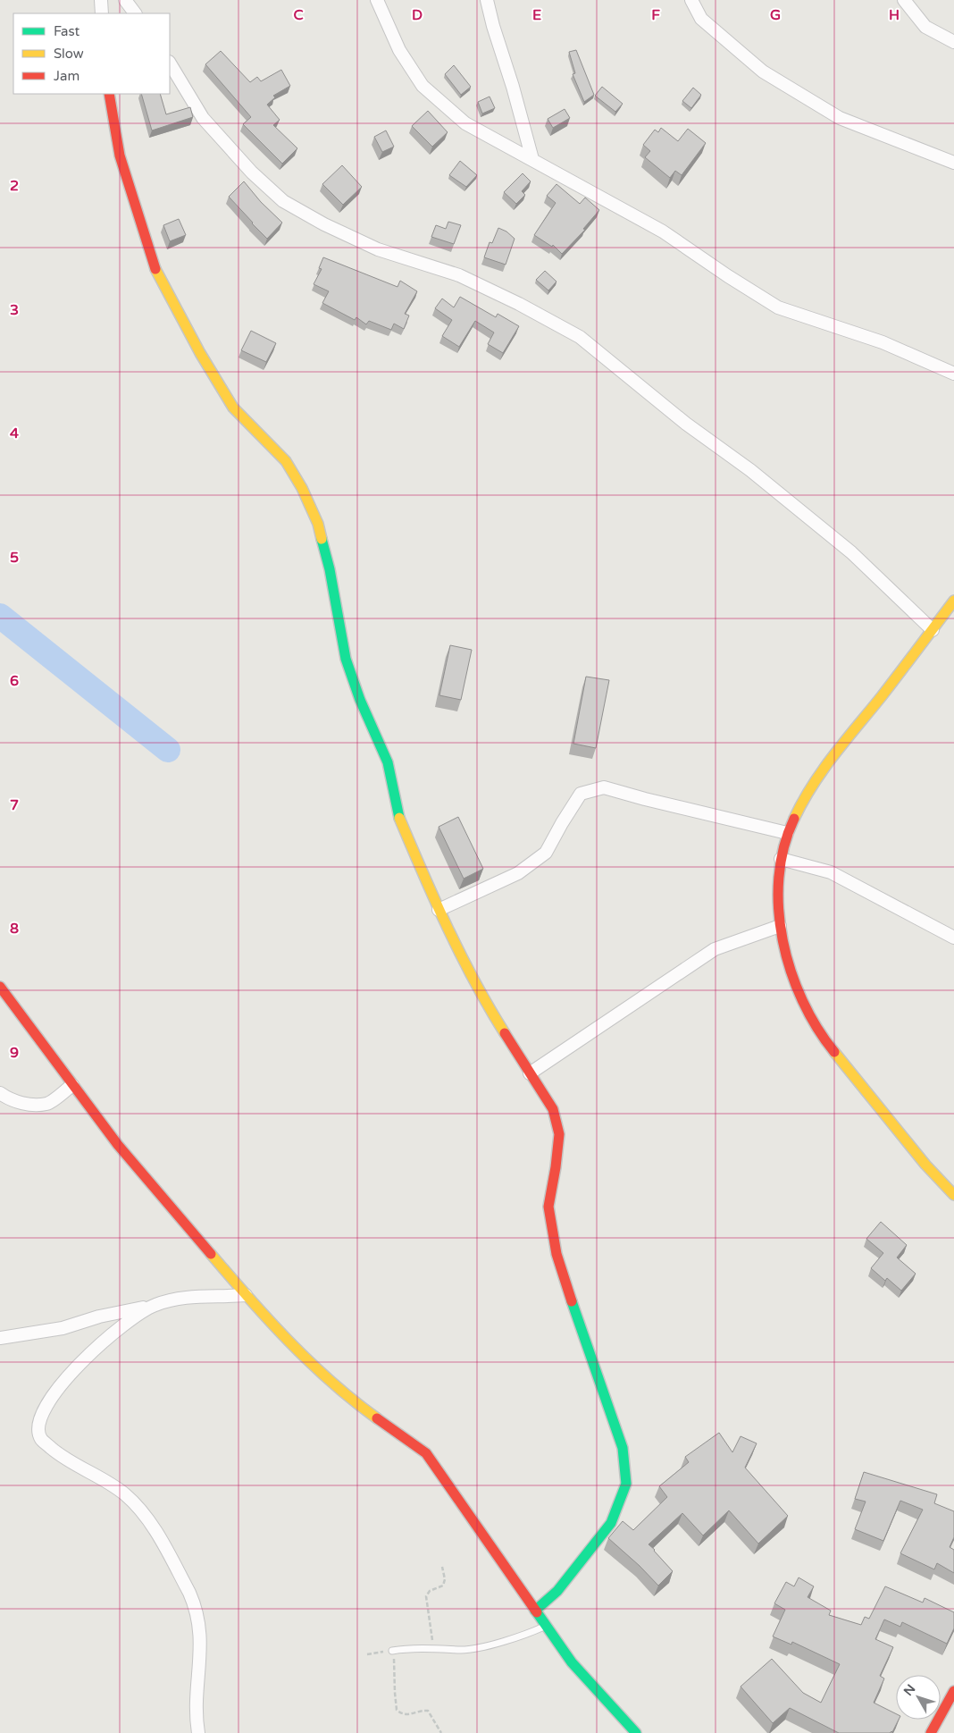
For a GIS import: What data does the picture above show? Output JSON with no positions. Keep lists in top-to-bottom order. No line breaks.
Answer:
{"legend":["Fast","Slow","Jam"],"north":"top left","grid":{"columns":["C","D","E","F","G","H"],"rows":["2","3","4","5","6","7","8","9"]}}
